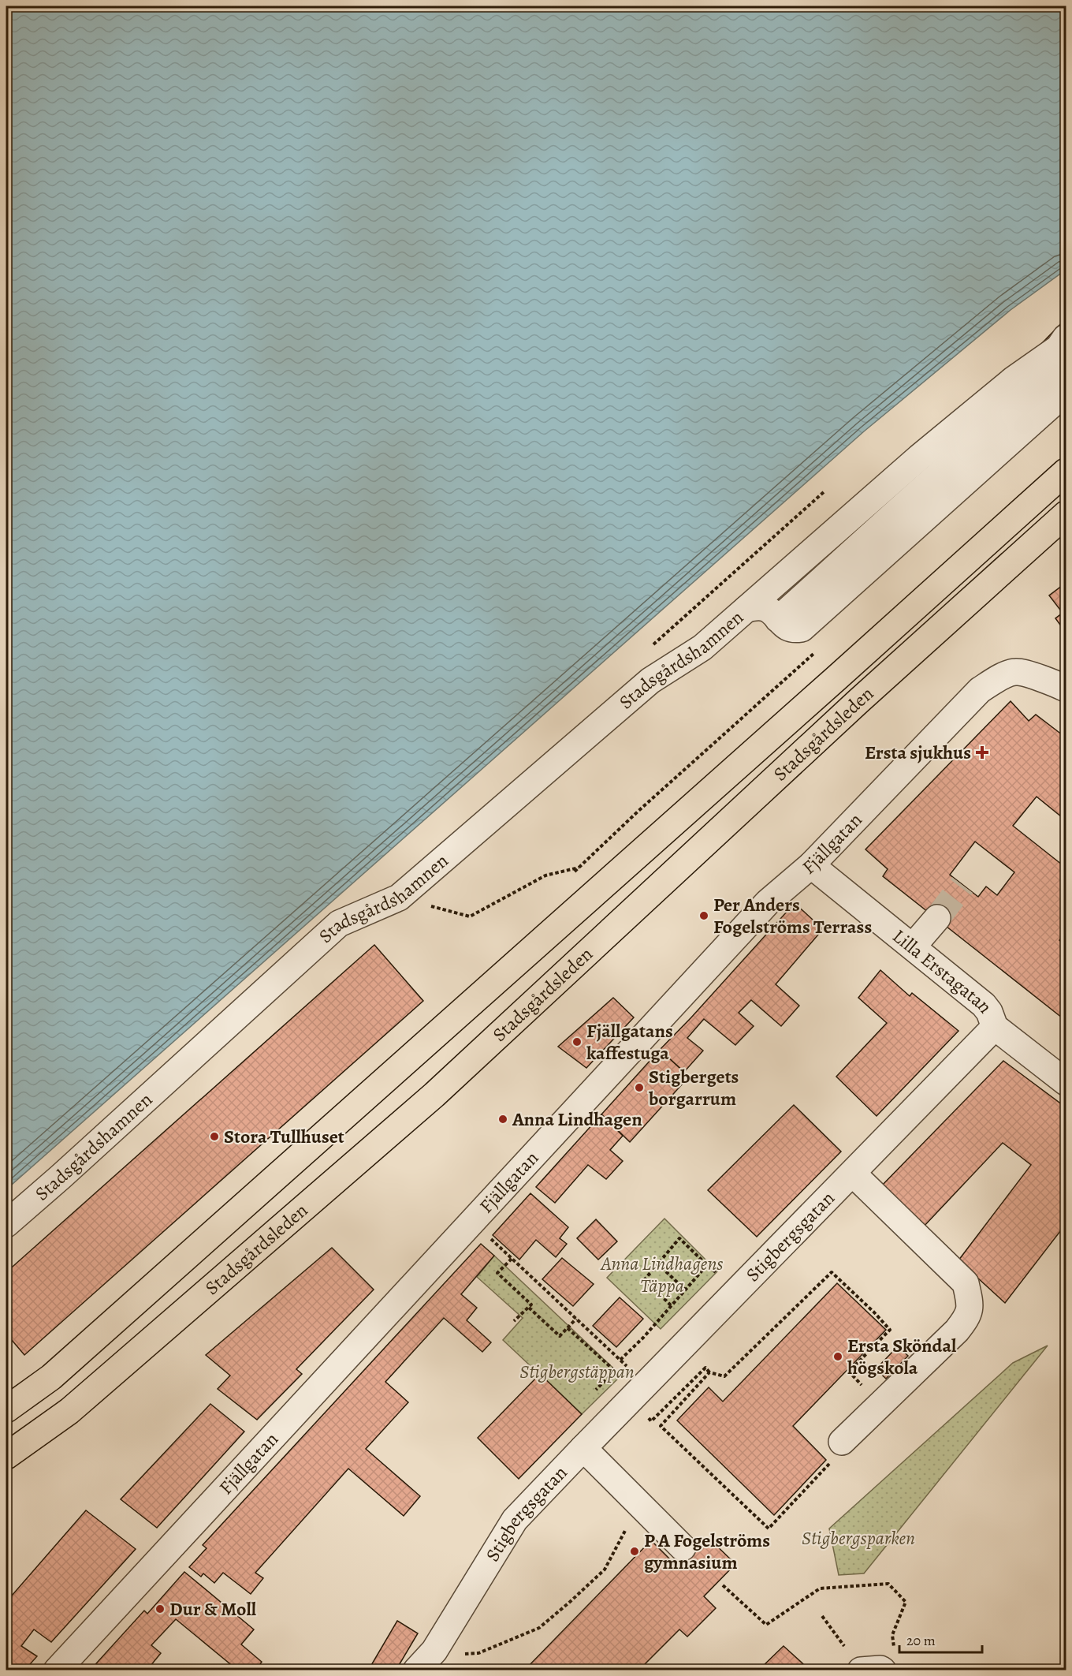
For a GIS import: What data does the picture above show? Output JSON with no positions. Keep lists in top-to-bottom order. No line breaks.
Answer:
{"streets":{"main road":["Stadsgårdsleden"],"street":["Stadsgårdshamnen","Fjällgatan","Lilla Erstagatan","Stigbergsgatan"]},"crossings":[["Fjällgatan","Lilla Erstagatan"],["Lilla Erstagatan","Stigbergsgatan"]],"parks":["Anna Lindhagens Täppa","Stigbergstäppan","Stigbergsparken"],"places":{"health":["Ersta sjukhus"],"other":["Per Anders Fogelströms Terrass","Fjällgatans kaffestuga","Stigbergets borgarrum","Anna Lindhagen","Stora Tullhuset","Ersta Sköndal högskola","P A Fogelströms gymnasium","Dur & Moll"]},"scale_bar":"20 m"}
